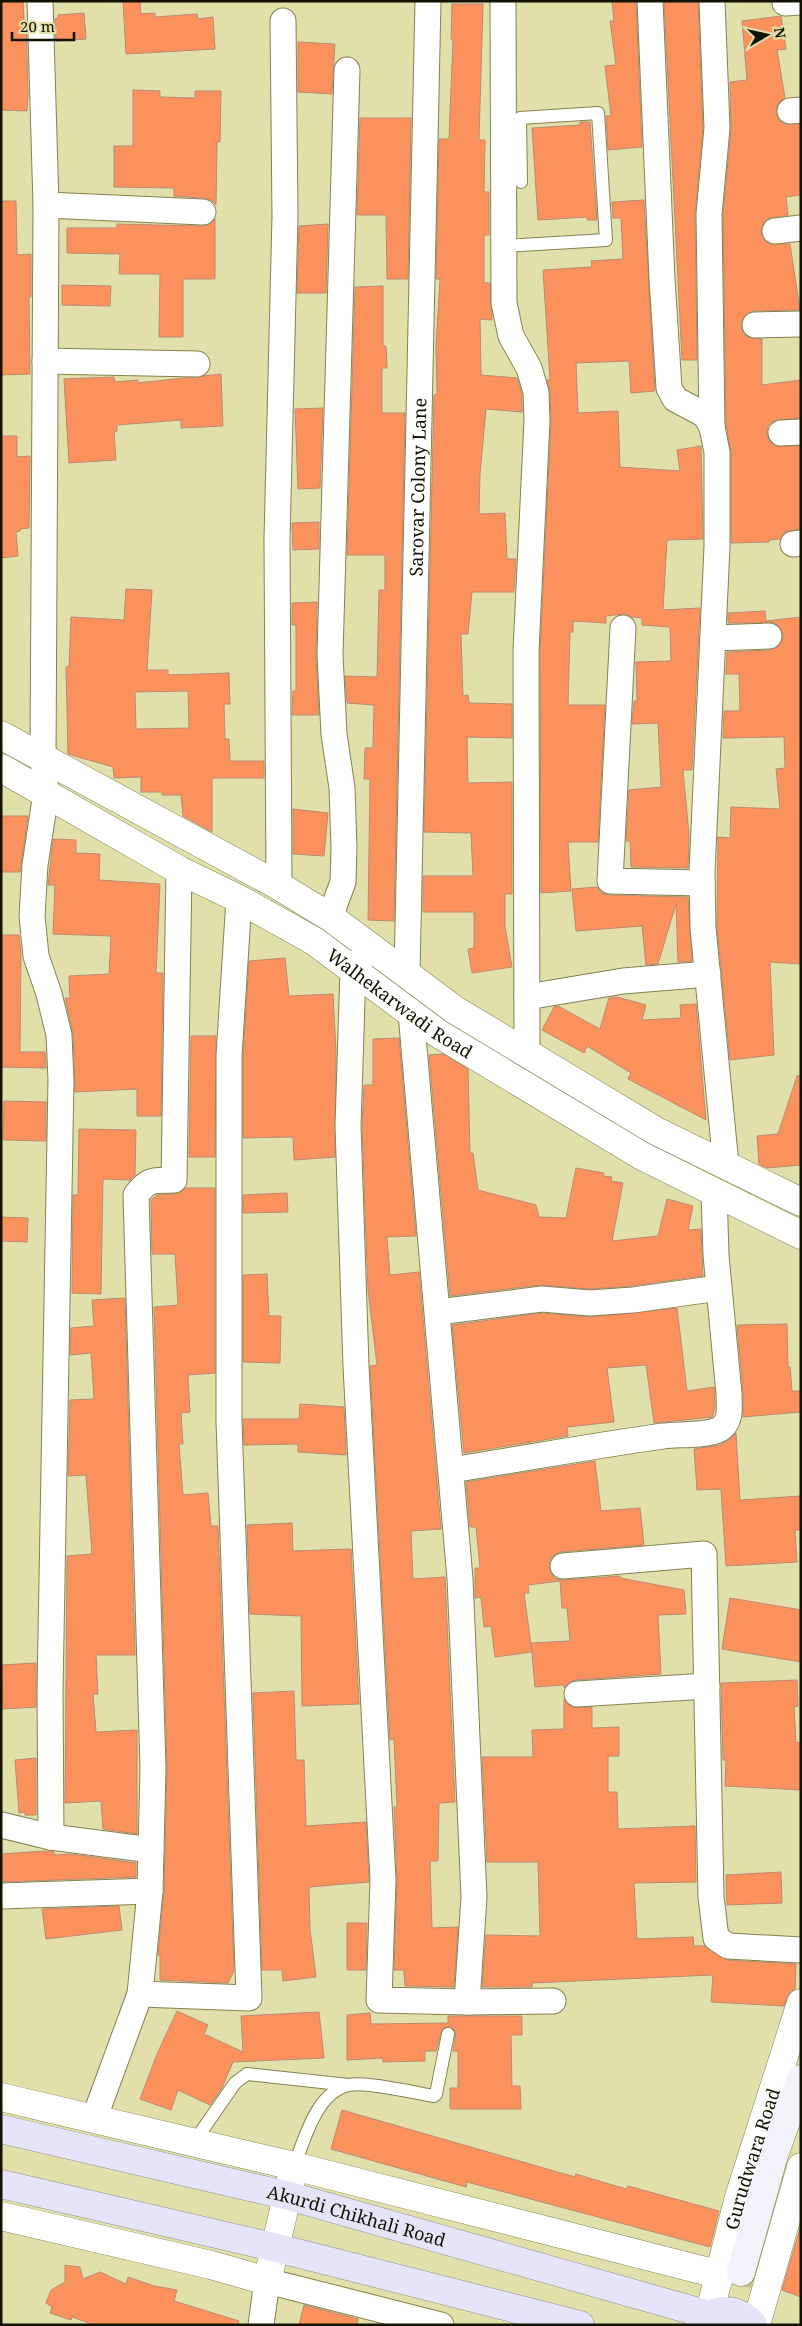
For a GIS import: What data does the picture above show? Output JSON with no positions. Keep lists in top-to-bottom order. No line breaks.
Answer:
{"streets":{"main road":["Akurdi Chikhali Road"],"street":["Sarovar Colony Lane","Walhekarwadi Road","Gurudwara Road"]},"crossings":[["Sarovar Colony Lane","Walhekarwadi Road"],["Gurudwara Road","Akurdi Chikhali Road"]],"scale_bar":"20 m","north":"right"}
